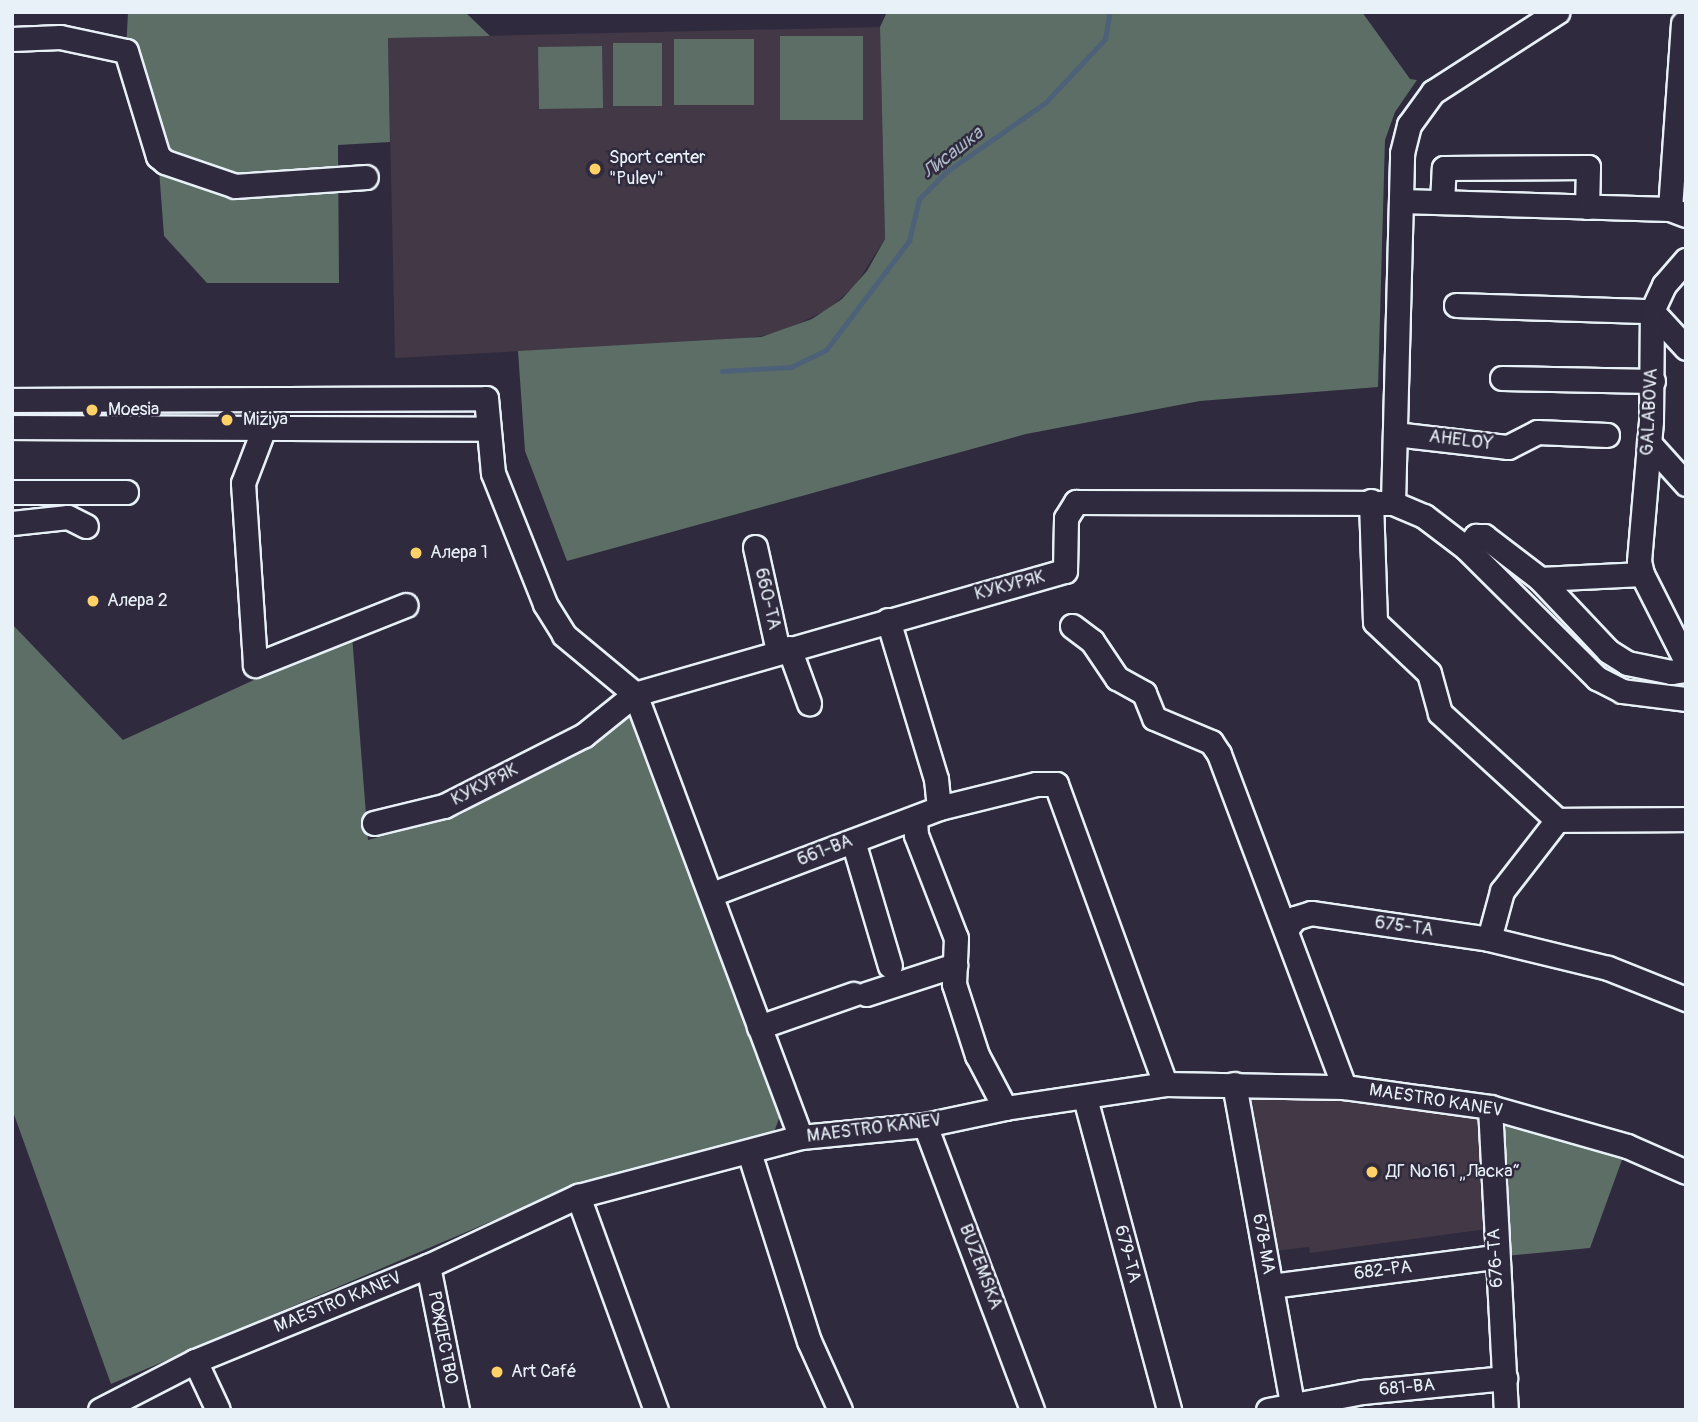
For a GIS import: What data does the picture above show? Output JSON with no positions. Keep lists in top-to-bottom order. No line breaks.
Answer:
{"streets":{"street":["GALABOVA","AHELOY","КУКУРЯК","660-ТА","661-ВА","675-ТА","MAESTRO KANEV","678-МА","679-ТА","676-ТА","BUZEMSKA","682-РА","РОЖДЕСТВО","681-ВА"]},"crossings":[["КУКУРЯК","660-ТА"],["661-ВА","MAESTRO KANEV"],["MAESTRO KANEV","678-МА"],["MAESTRO KANEV","679-ТА"],["MAESTRO KANEV","676-ТА"],["MAESTRO KANEV","BUZEMSKA"],["MAESTRO KANEV","РОЖДЕСТВО"],["678-МА","682-РА"],["678-МА","681-ВА"],["676-ТА","682-РА"],["676-ТА","681-ВА"]],"water":["Лисашка"],"places":["Sport center \"Pulev\"","Moesia","Miziya","Алера 1","Алера 2","ДГ №161 „Ласка“","Art Café"]}
